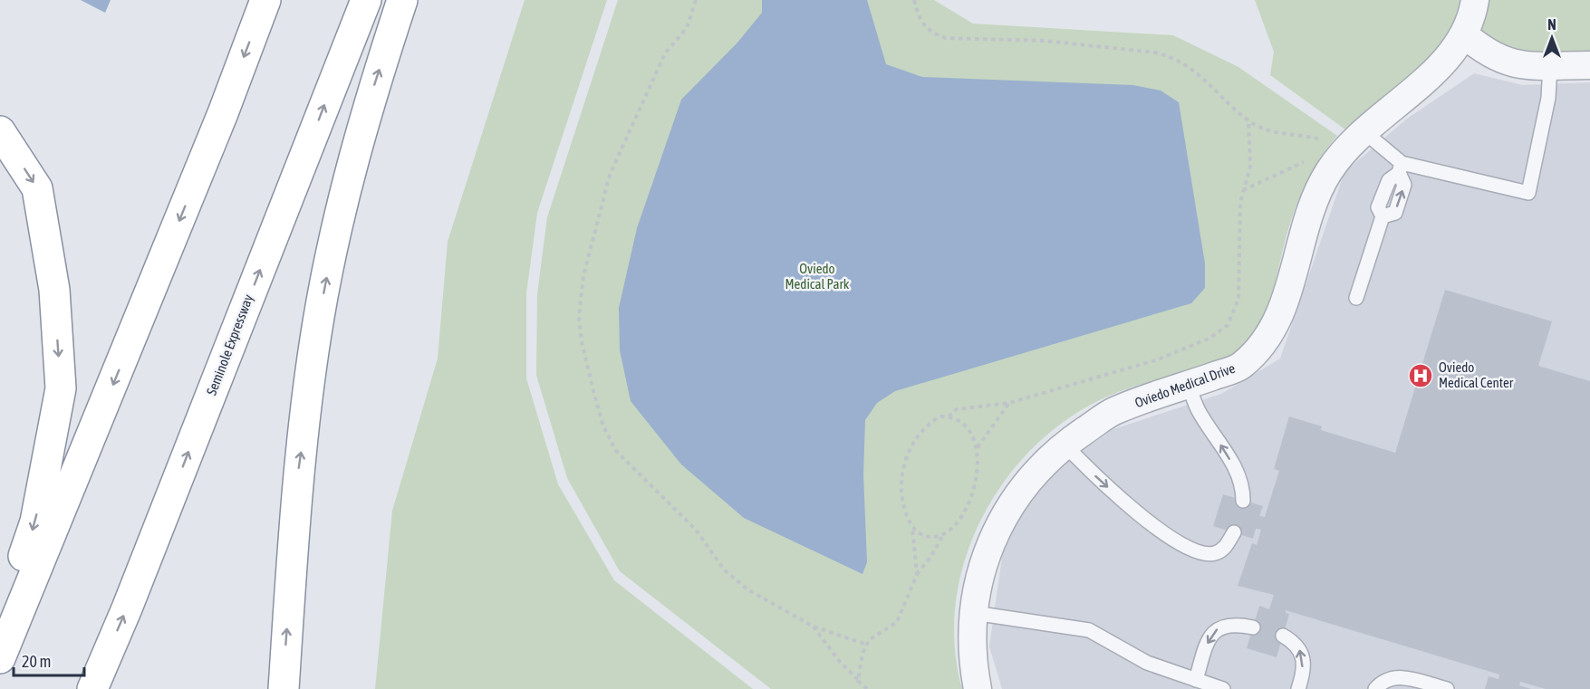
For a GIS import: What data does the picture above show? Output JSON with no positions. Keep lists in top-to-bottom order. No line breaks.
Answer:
{"streets":{"highway":["Seminole Expressway"],"street":["Oviedo Medical Drive"]},"parks":["Oviedo Medical Park"],"places":{"hospital":["Oviedo Medical Center"]},"scale_bar":"20 m","north":"top"}
